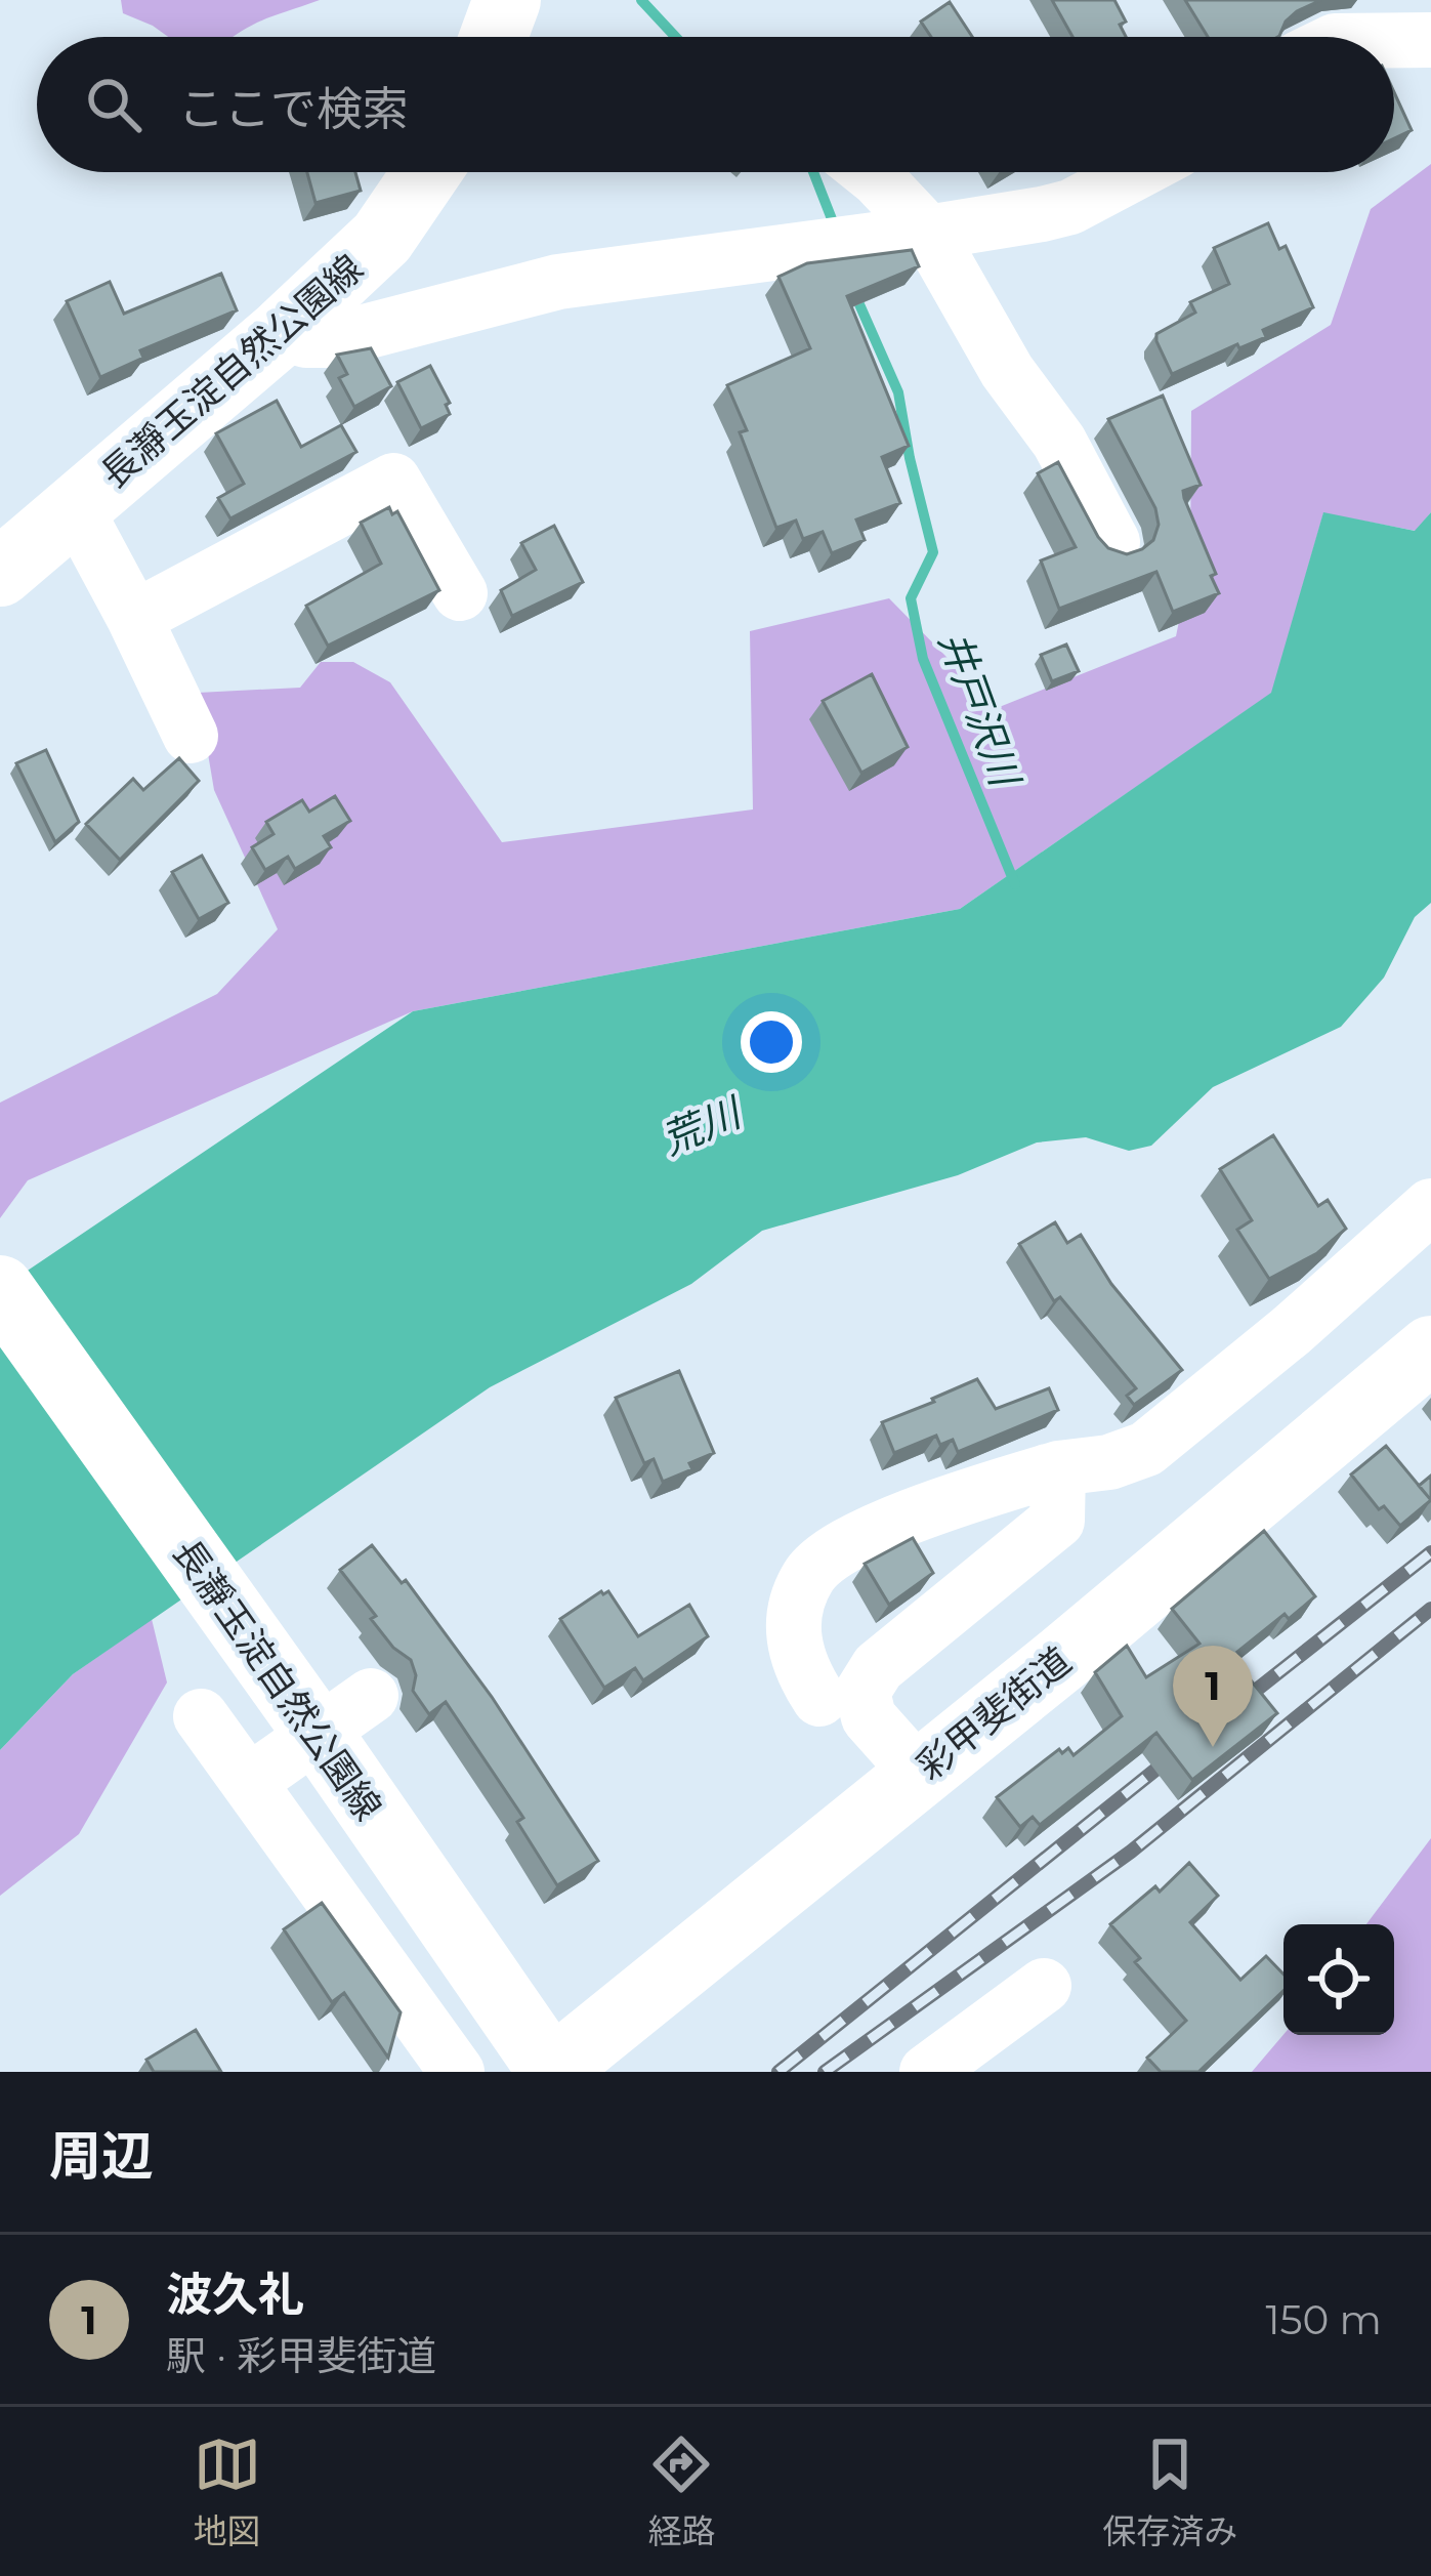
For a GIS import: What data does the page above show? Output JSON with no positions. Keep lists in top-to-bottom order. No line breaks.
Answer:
{"streets":{"main road":["長瀞玉淀自然公園線","彩甲斐街道"]},"crossings":[["長瀞玉淀自然公園線","彩甲斐街道"]],"water":["井戸沢川","荒川"],"page":{"search":"ここで検索","pins":"1","heading":"周辺","list":[{"mark":"1","name":"波久礼","note":"駅 · 彩甲斐街道","value":"150 m"}],"nav":["地図","経路","保存済み"]}}
